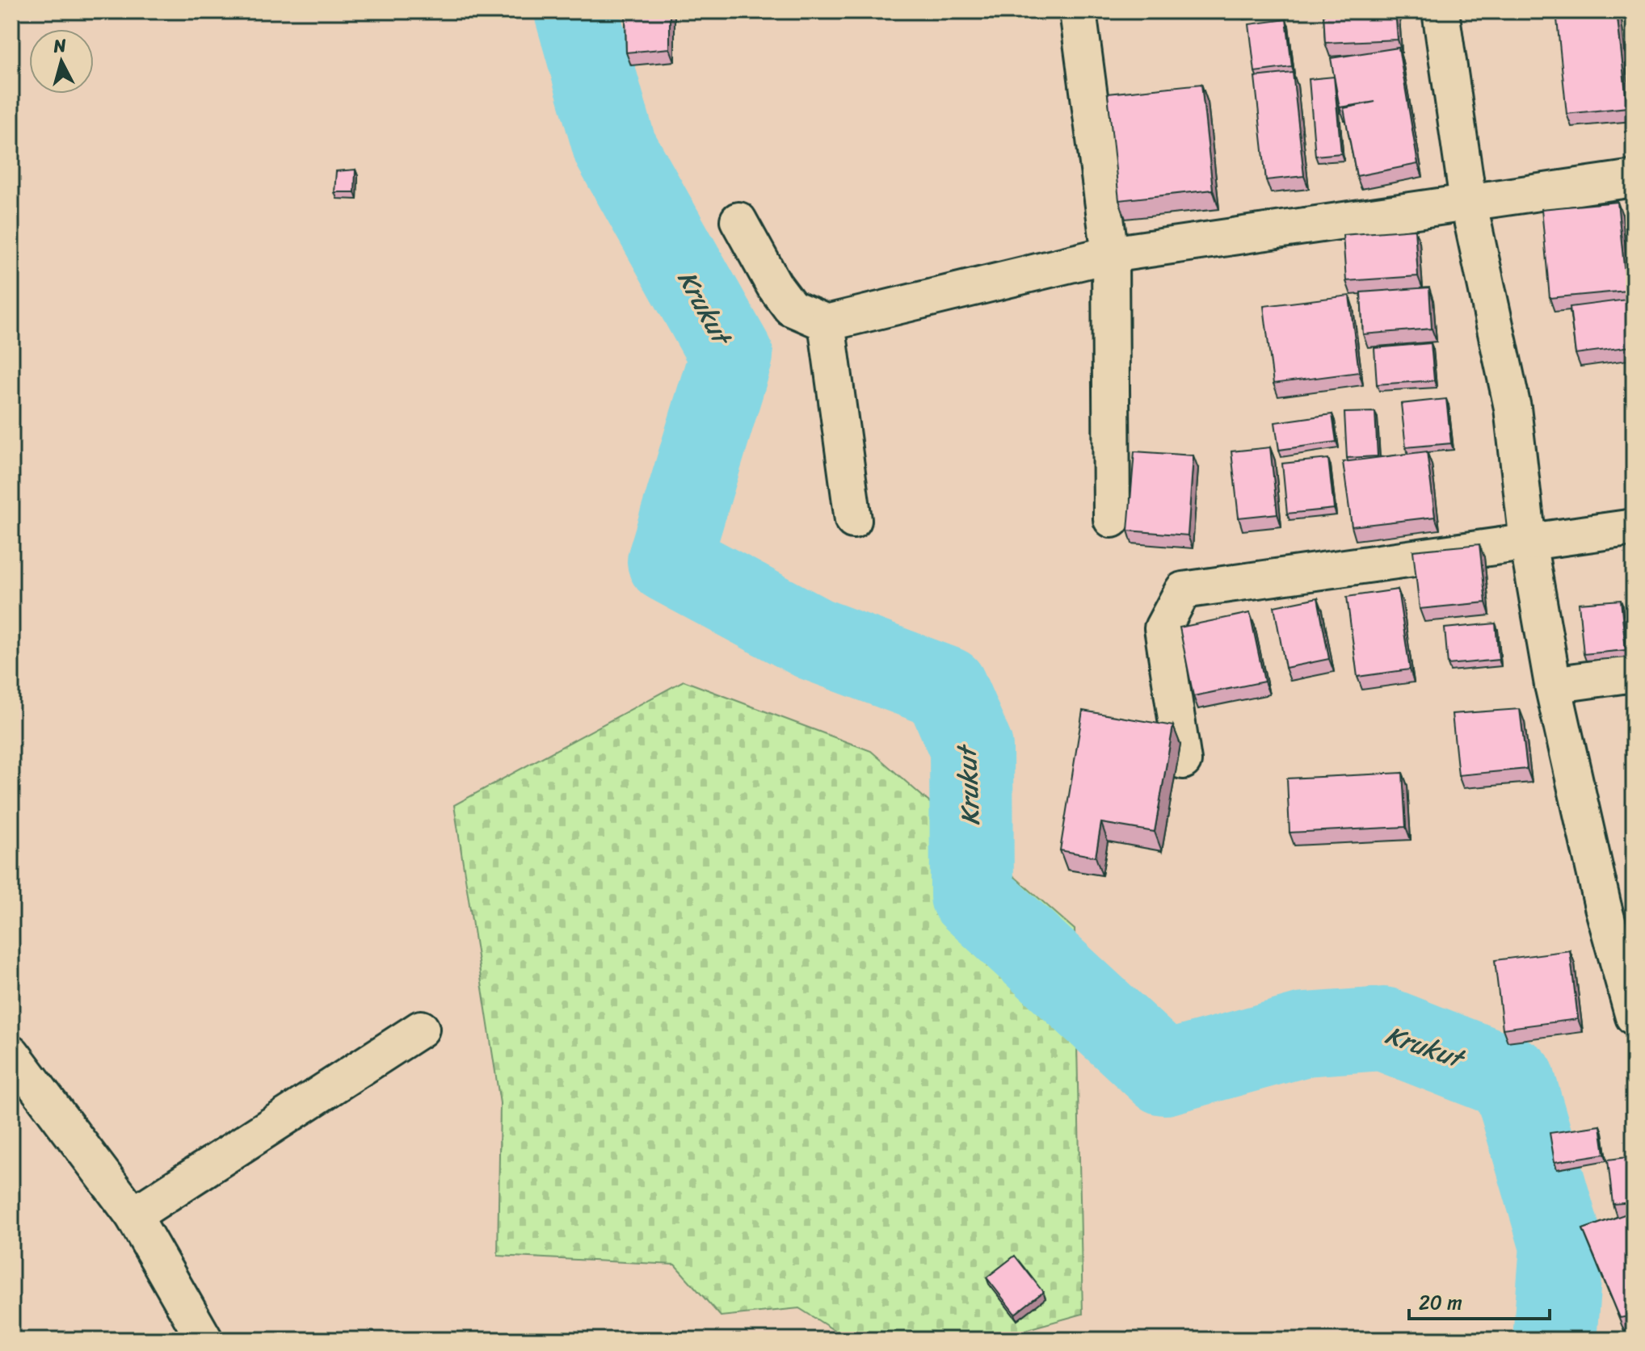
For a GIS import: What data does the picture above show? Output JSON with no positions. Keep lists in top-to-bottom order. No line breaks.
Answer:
{"water":["Krukut"],"scale_bar":"20 m","north":"top"}
